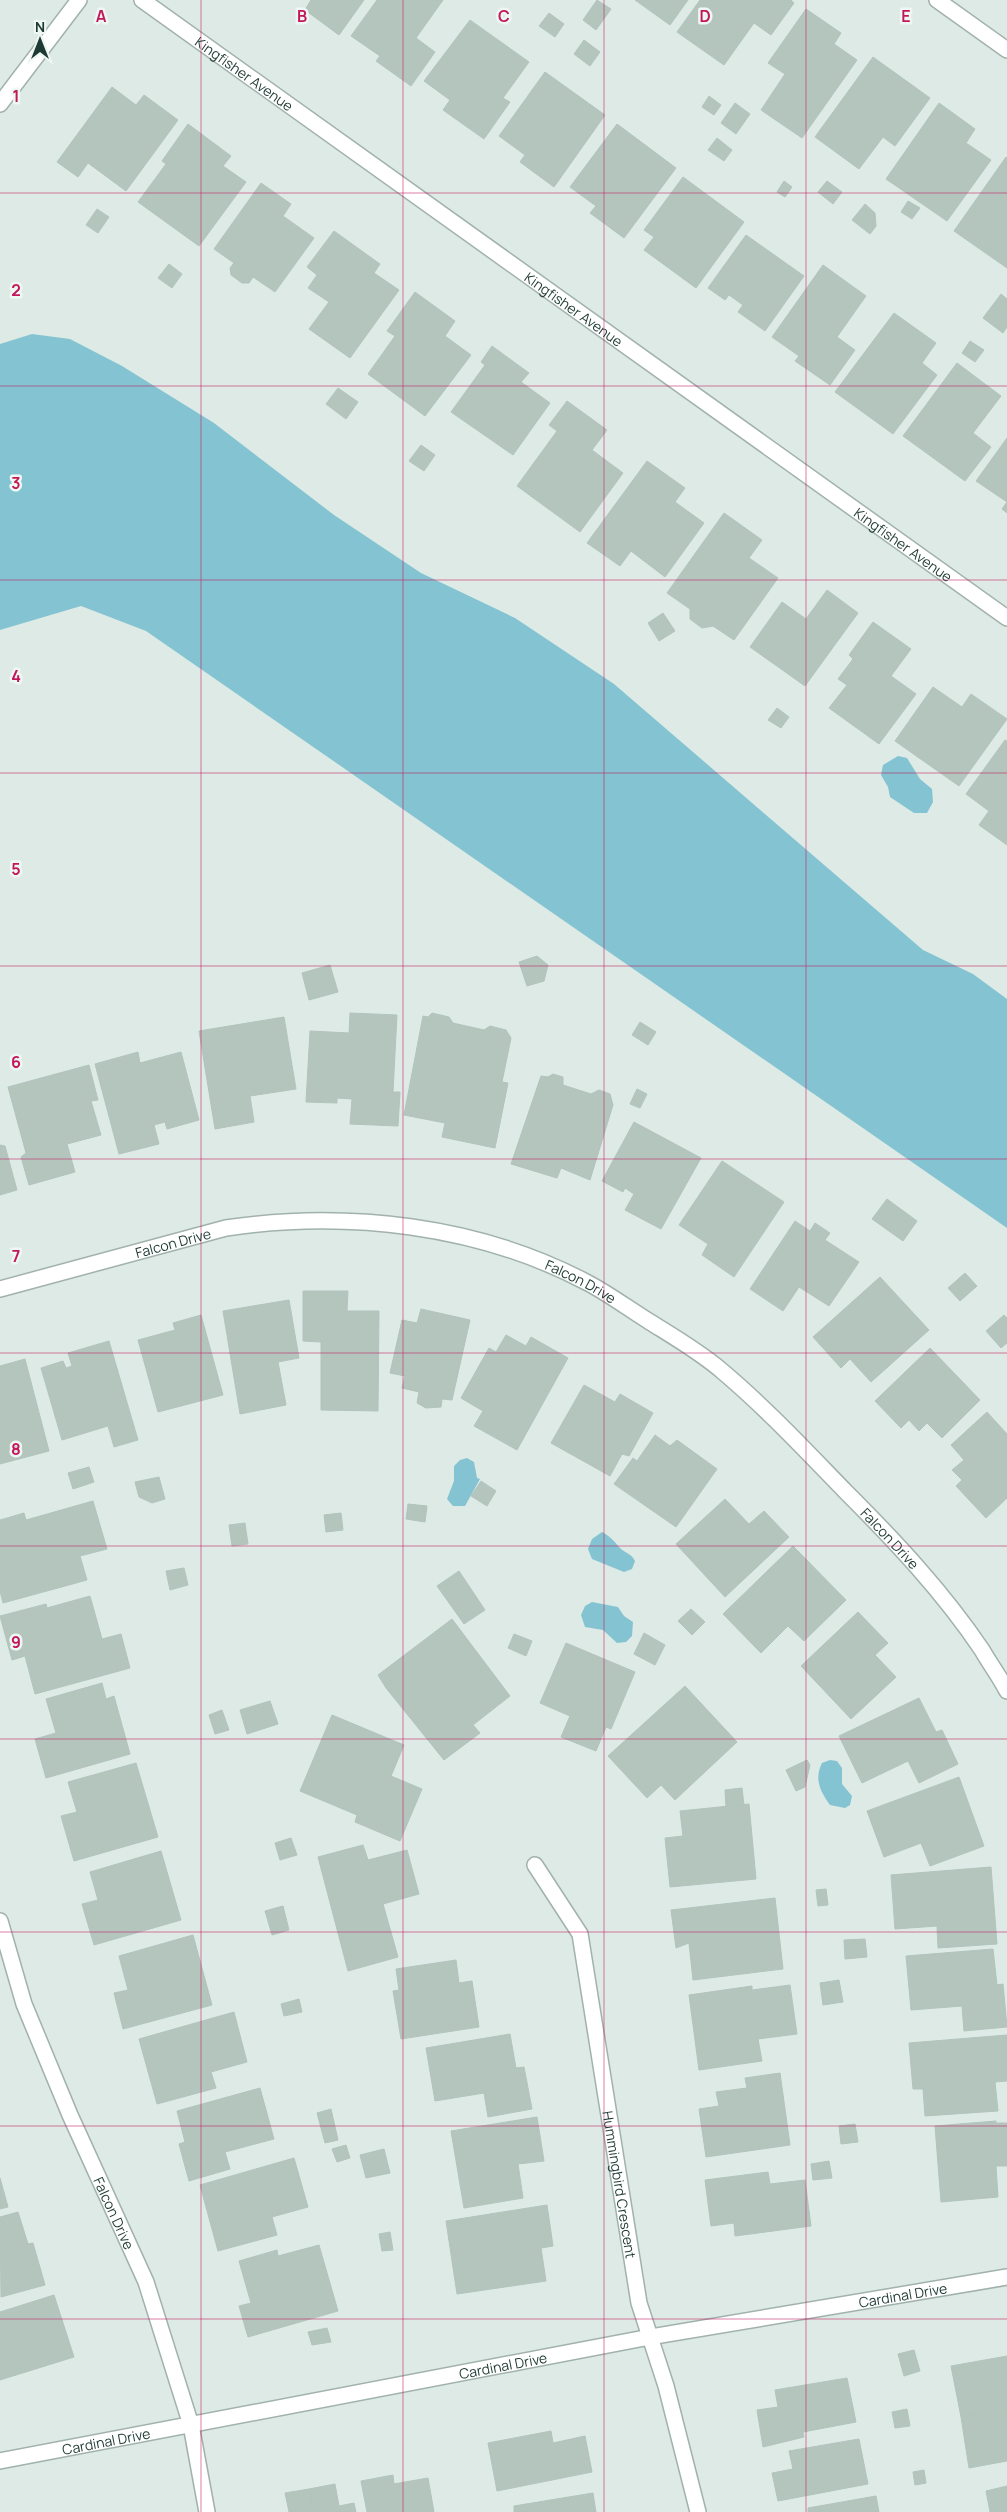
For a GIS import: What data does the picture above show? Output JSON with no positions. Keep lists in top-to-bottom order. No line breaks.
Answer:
{"streets":{"street":["Kingfisher Avenue","Falcon Drive","Hummingbird Crescent","Cardinal Drive"]},"crossings":[["Falcon Drive","Cardinal Drive"],["Hummingbird Crescent","Cardinal Drive"]],"north":"top","grid":{"columns":["A","B","C","D","E"],"rows":["1","2","3","4","5","6","7","8","9"]}}
